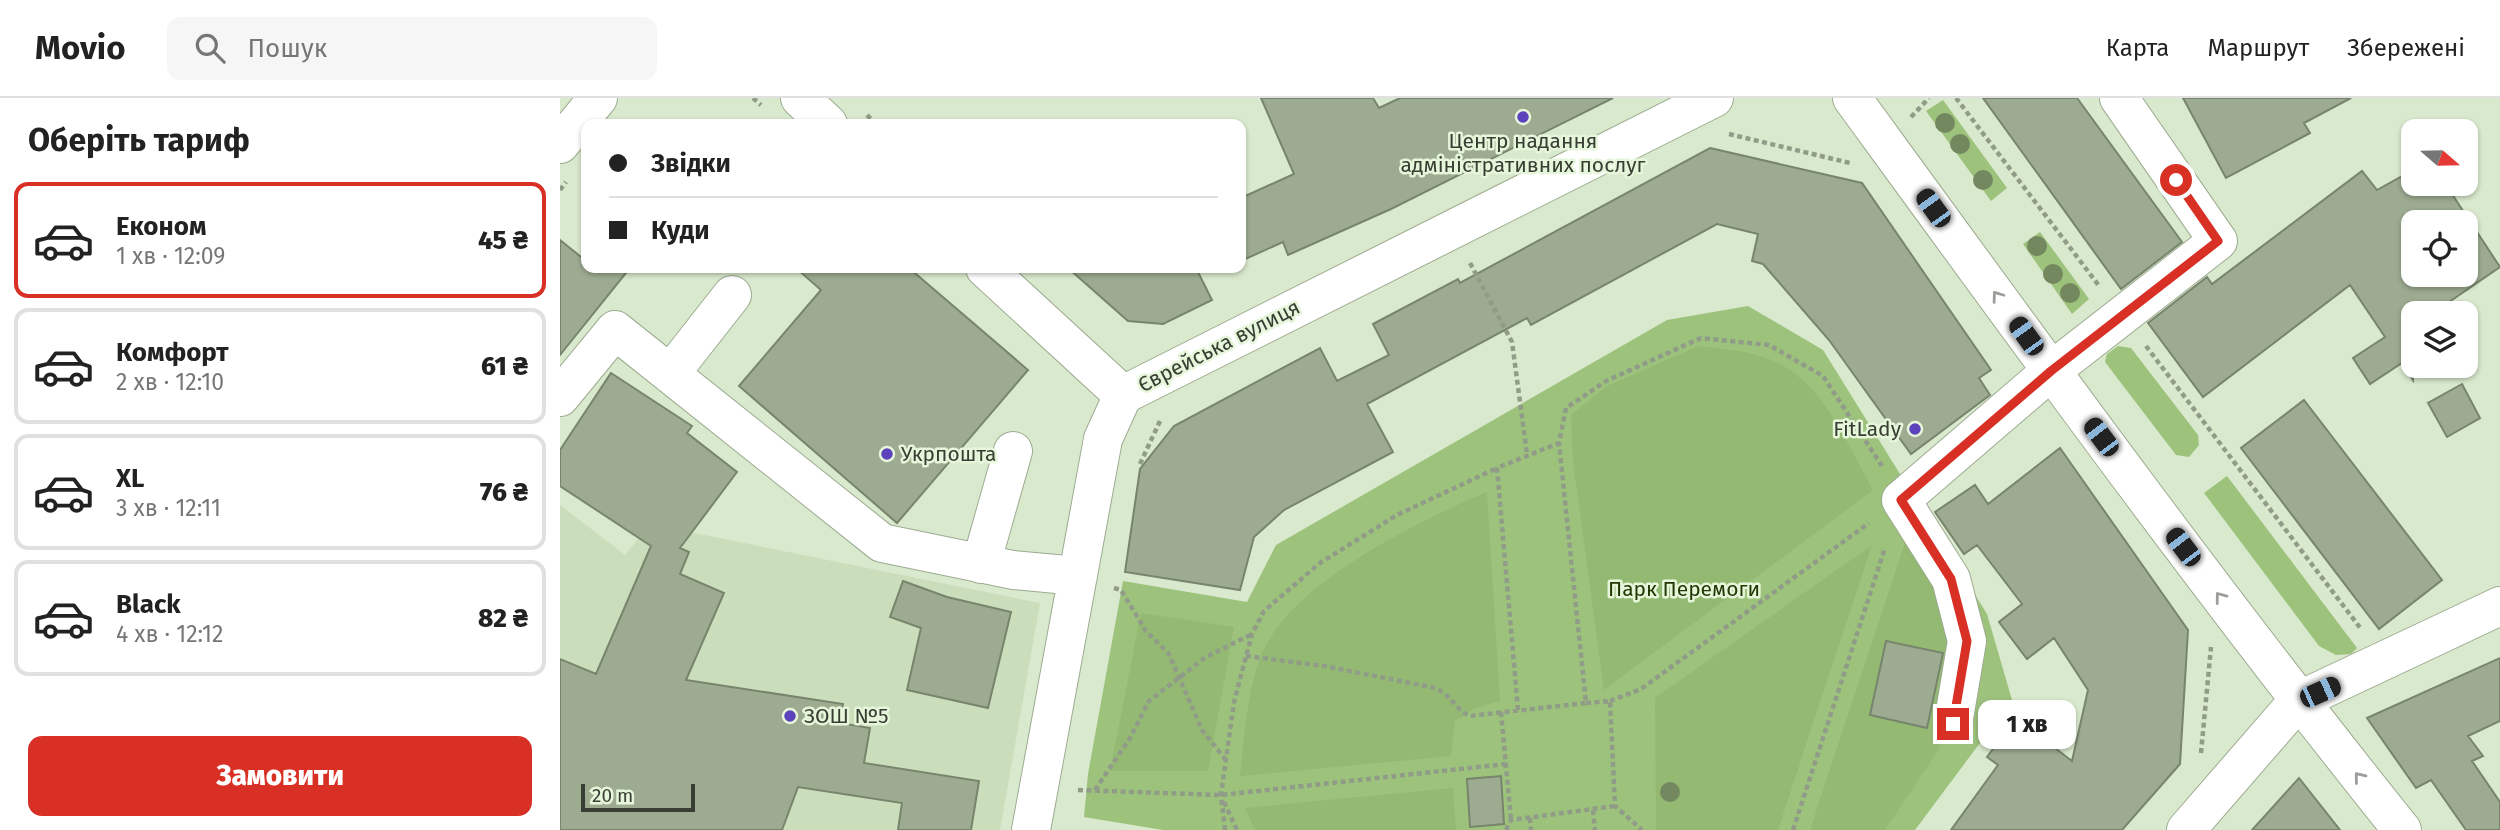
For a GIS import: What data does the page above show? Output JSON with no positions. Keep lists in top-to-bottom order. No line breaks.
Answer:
{"streets":{"street":["Єврейська вулиця"]},"parks":["Парк Перемоги"],"places":["Центр надання адміністративних послуг","FitLady","Укрпошта","ЗОШ №5"],"scale_bar":"20 m","north":"right","page":{"header":"Movio","search":"Пошук","nav":["Карта","Маршрут","Збережені"],"heading":"Оберіть тариф","banner":["Звідки","Куди"],"list":[{"name":"Економ","note":"1 хв · 12:09","value":"45 ₴"},{"name":"Комфорт","note":"2 хв · 12:10","value":"61 ₴"},{"name":"XL","note":"3 хв · 12:11","value":"76 ₴"},{"name":"Black","note":"4 хв · 12:12","value":"82 ₴"}],"bubble":"1 хв","buttons":"Замовити","scale":"20 m"}}
